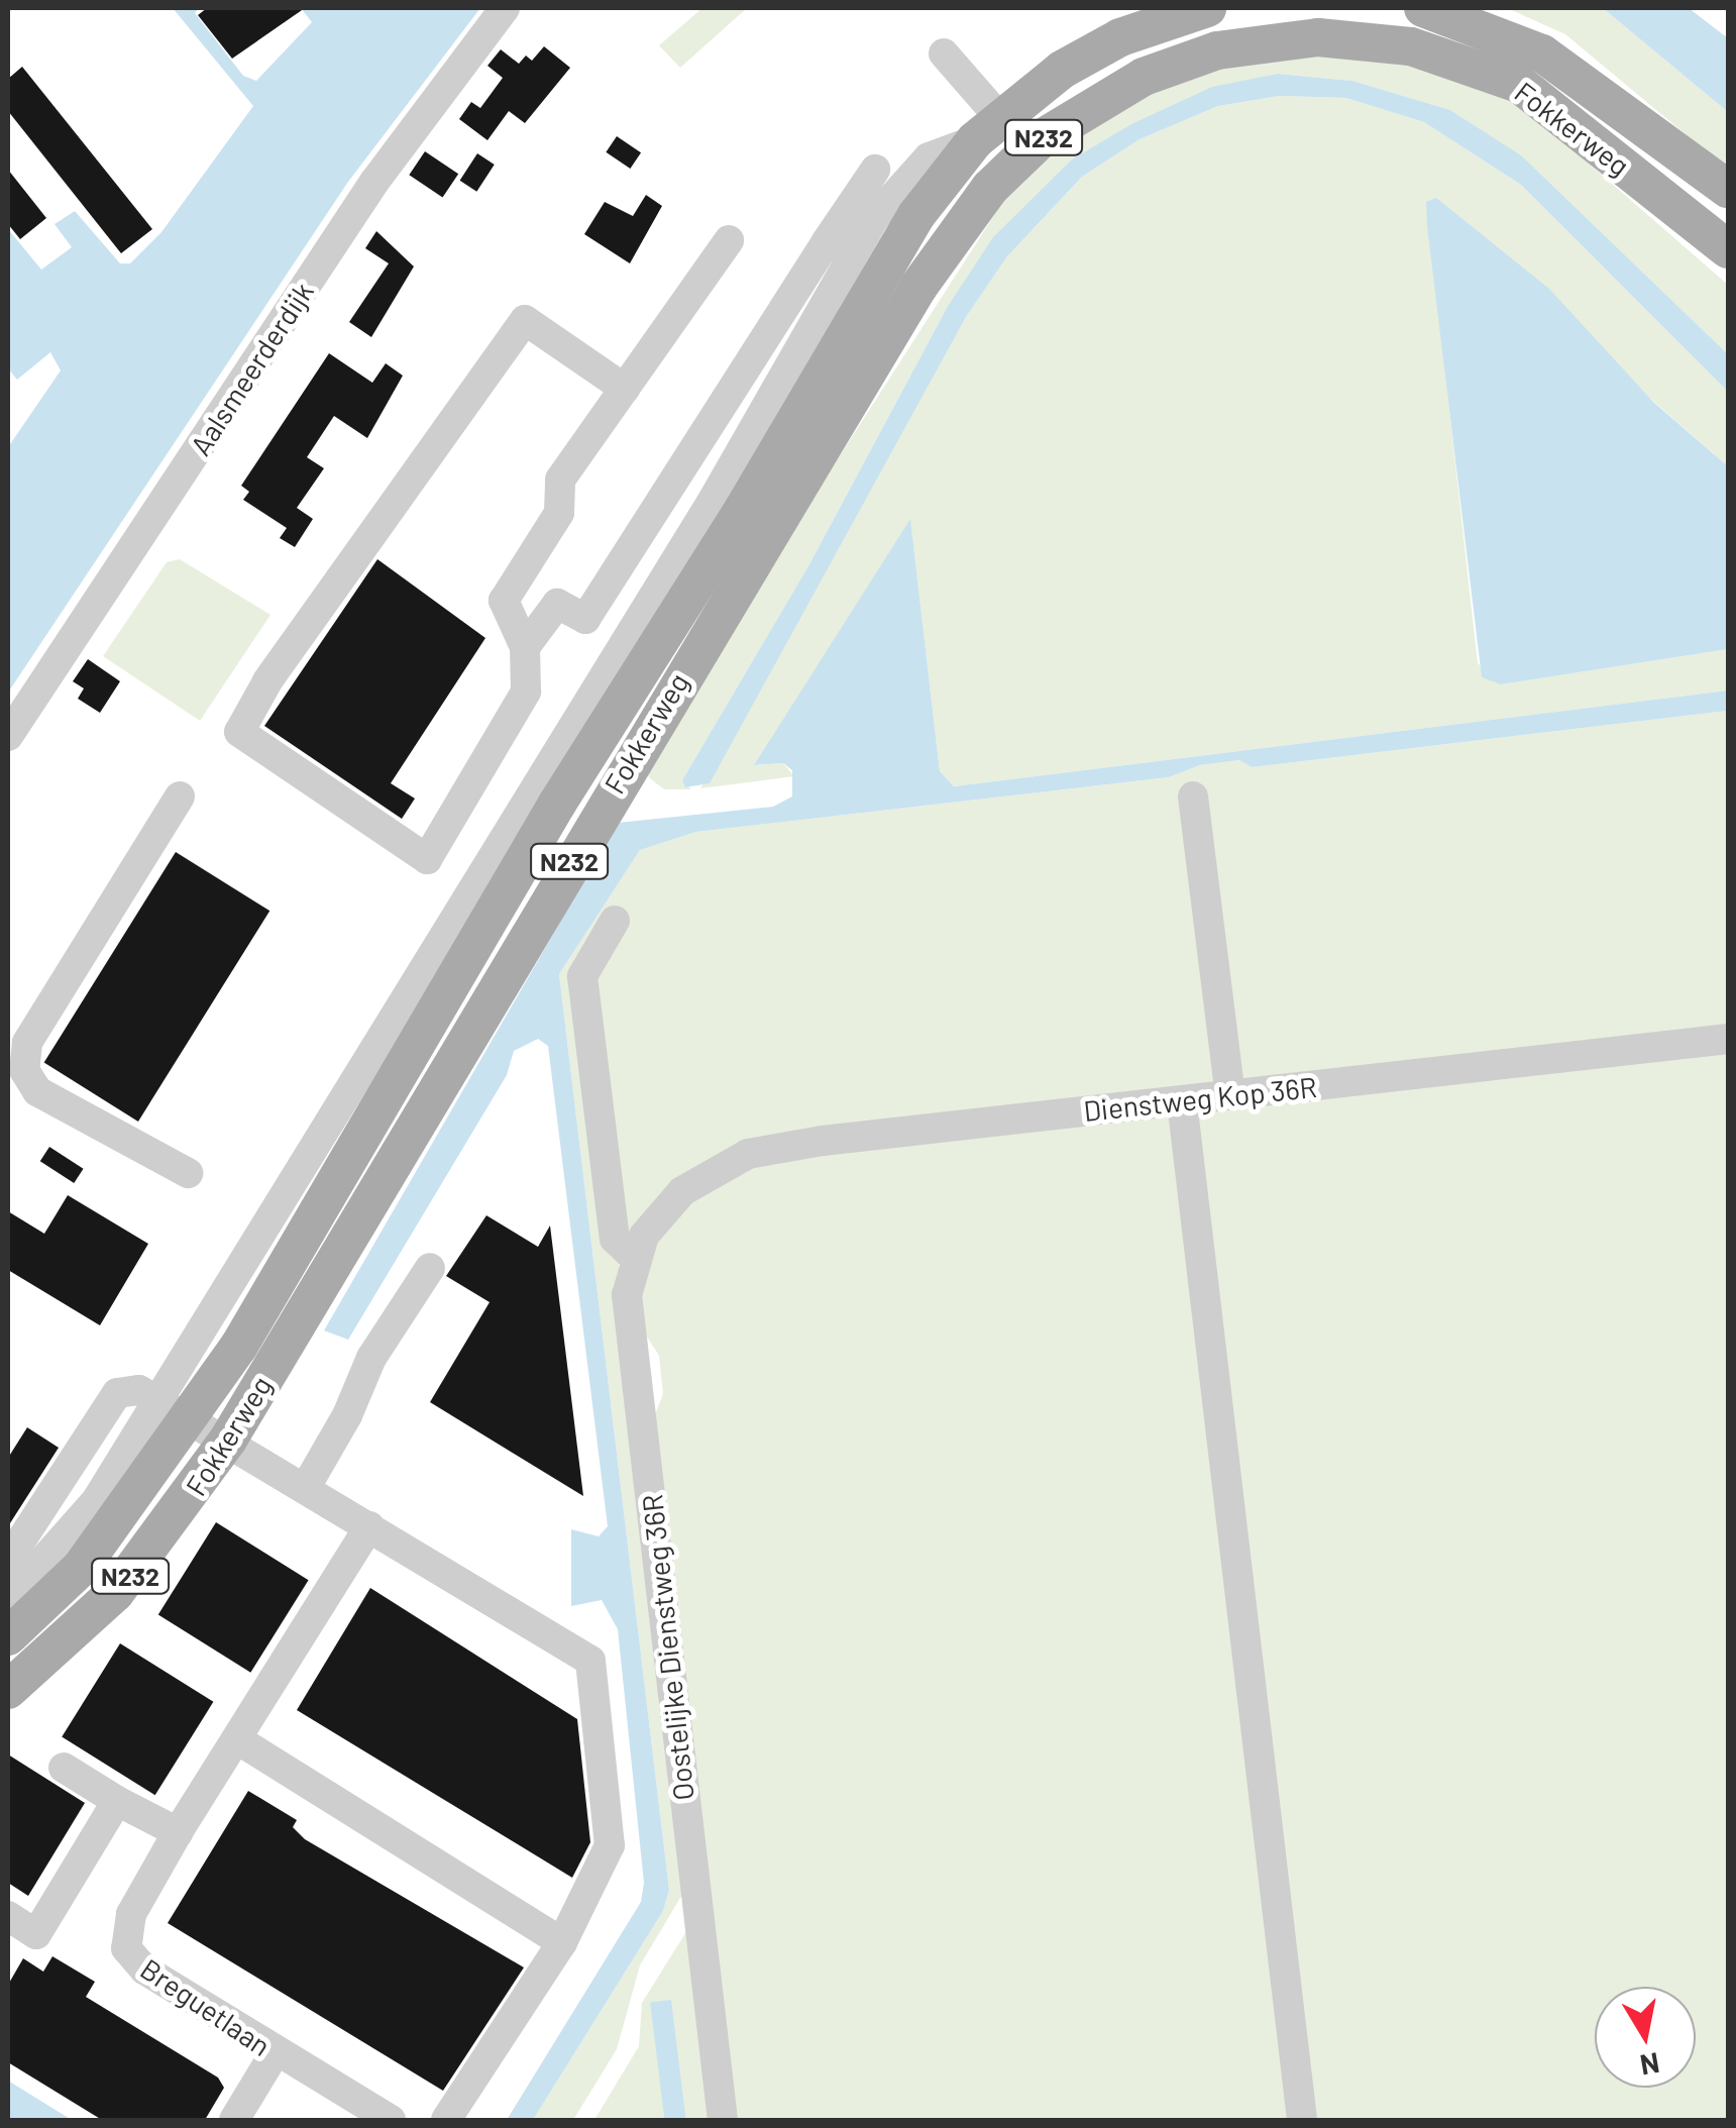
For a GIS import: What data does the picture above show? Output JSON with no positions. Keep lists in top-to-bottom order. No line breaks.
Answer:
{"streets":{"main road":["Fokkerweg","N232"],"street":["Aalsmeerderdijk","Dienstweg Kop 36R","Oostelijke Dienstweg 36R","Breguetlaan"]},"crossings":[["Dienstweg Kop 36R","Oostelijke Dienstweg 36R"]],"north":"bottom"}
